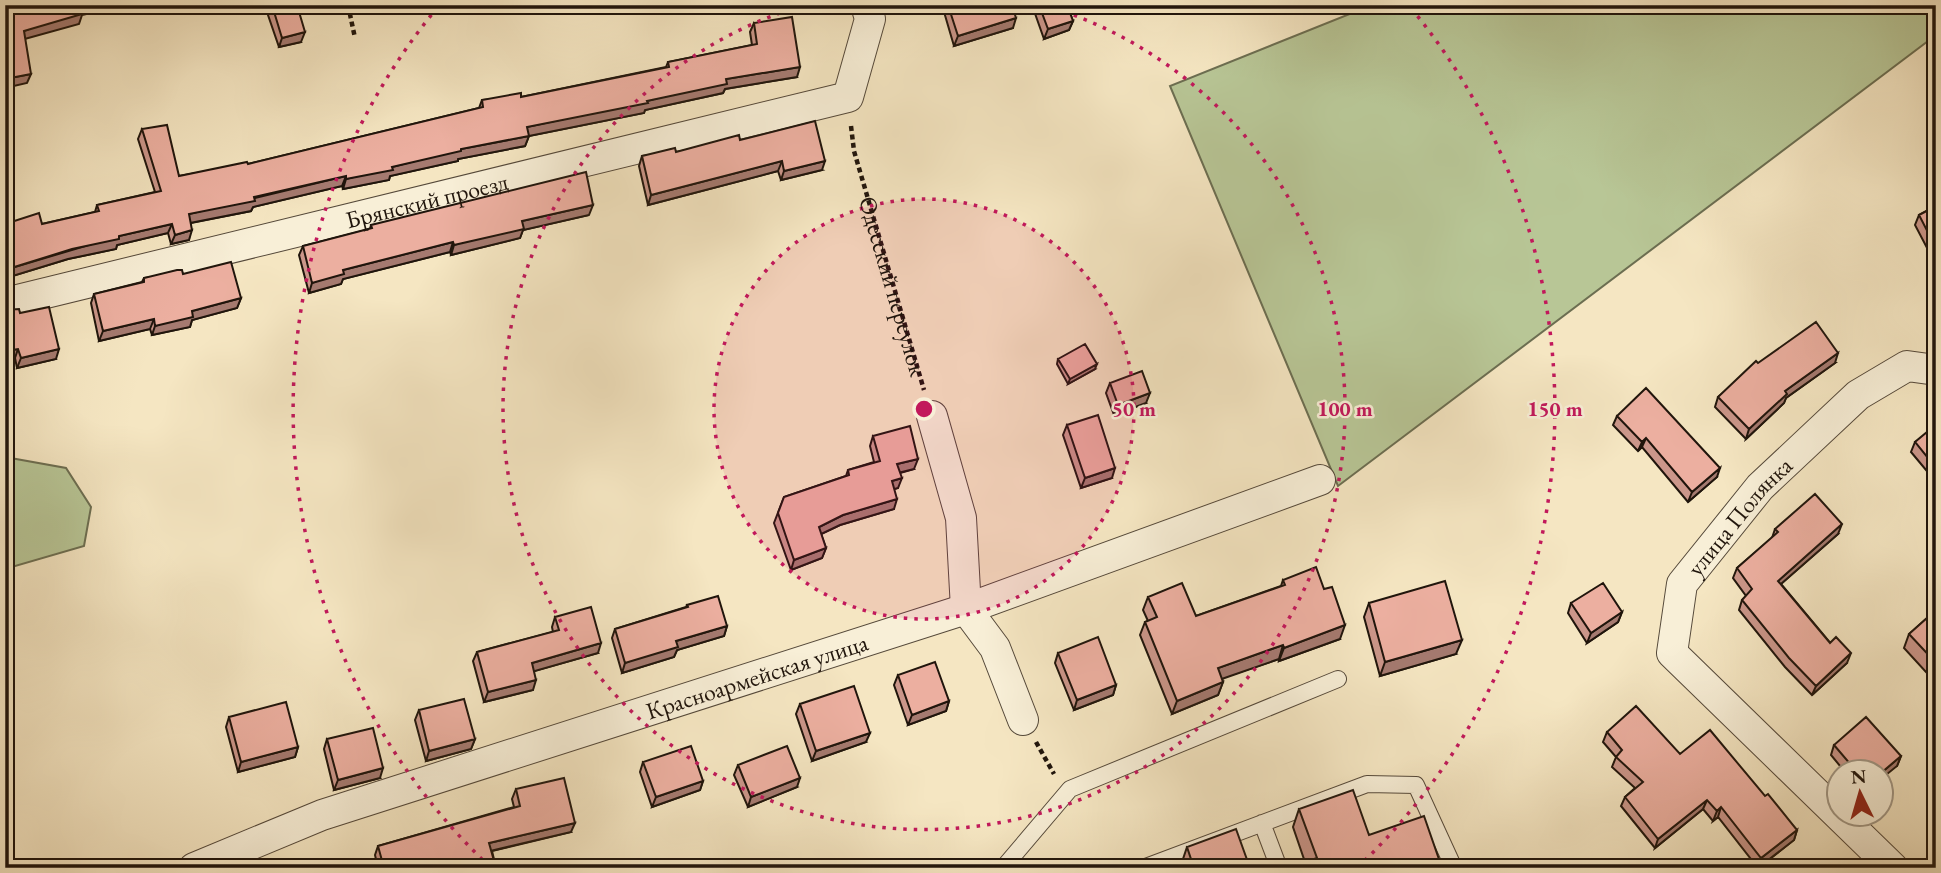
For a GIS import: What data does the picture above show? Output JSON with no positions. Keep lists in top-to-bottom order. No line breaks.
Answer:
{"streets":{"street":["Брянский проезд","улица Полянка","Красноармейская улица"],"path":["Одесский переулок"]},"crossings":[["Брянский проезд","Одесский переулок"]],"north":"top","rings":["50 m","100 m","150 m"]}
